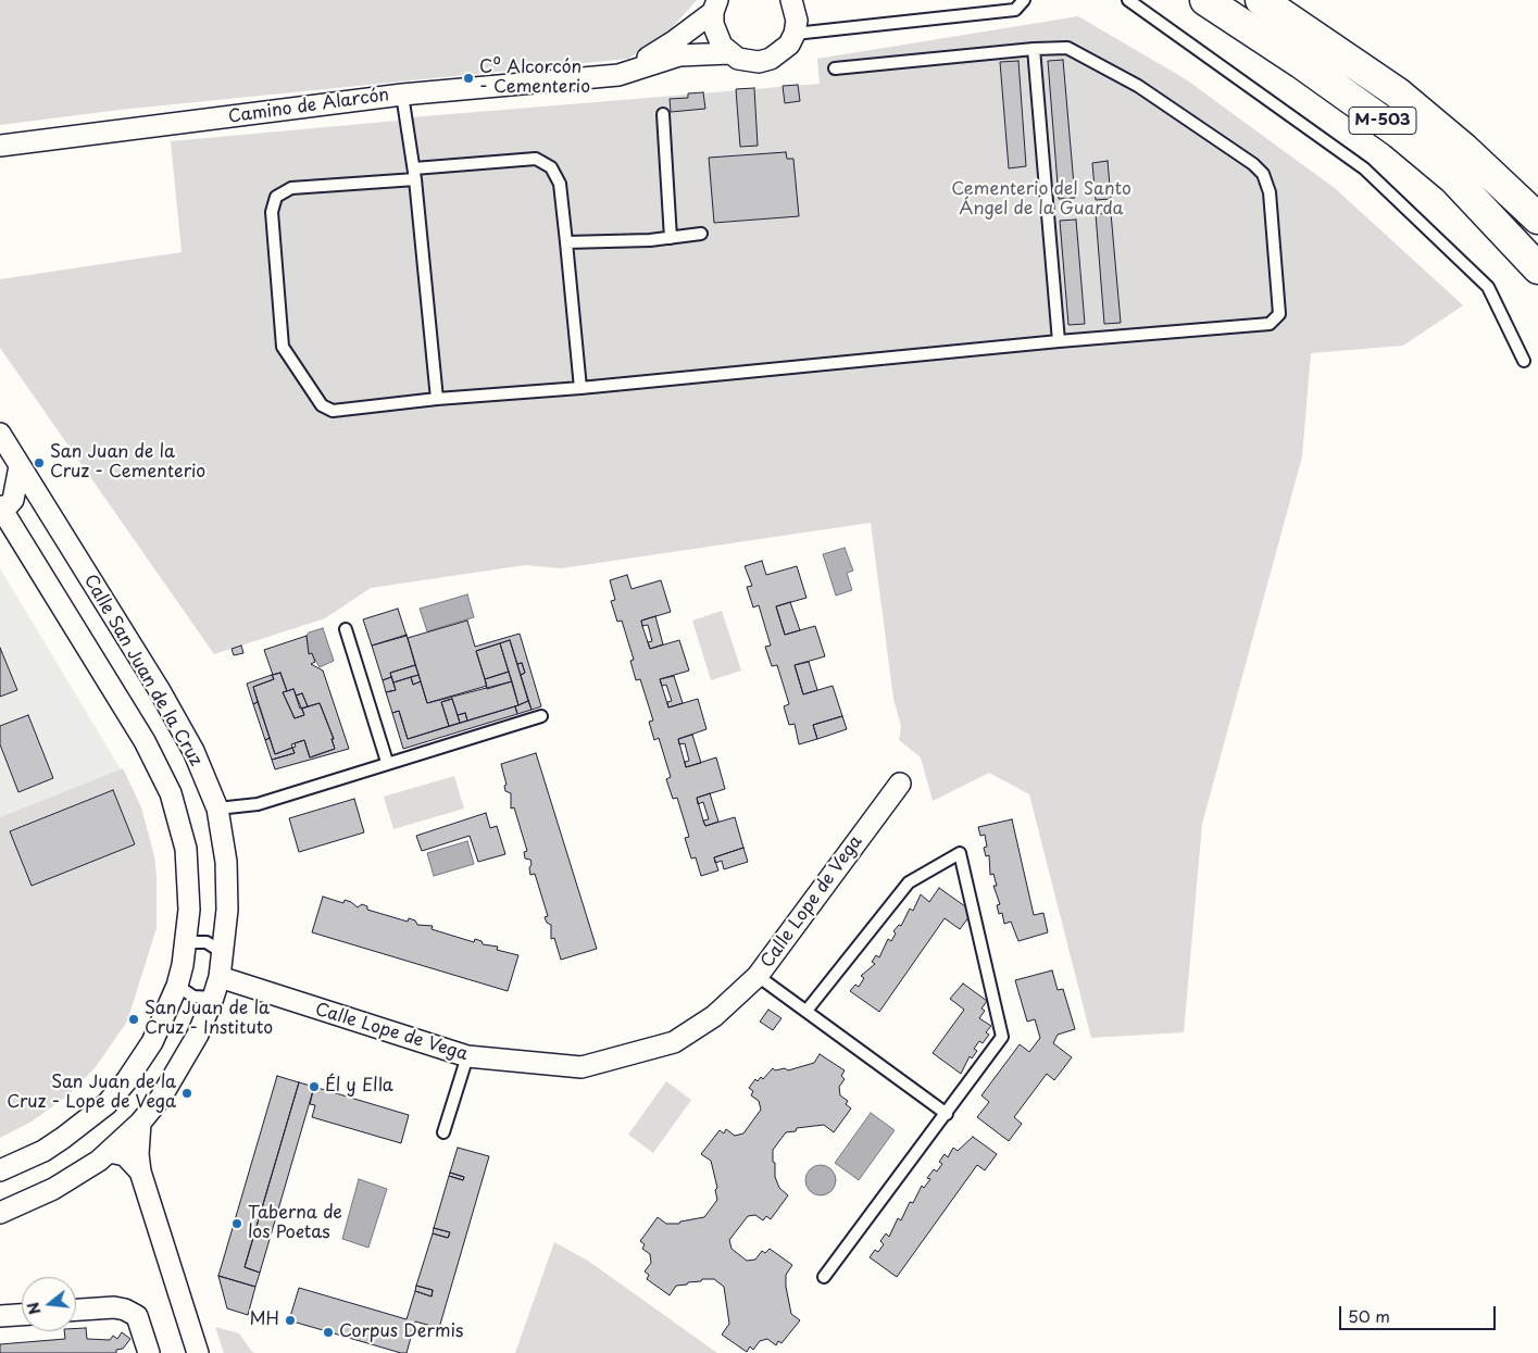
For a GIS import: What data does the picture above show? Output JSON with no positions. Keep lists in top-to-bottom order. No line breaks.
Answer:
{"streets":{"highway":["M-503"],"street":["Camino de Alarcón","Calle San Juan de la Cruz","Calle Lope de Vega"]},"crossings":[["Calle San Juan de la Cruz","Calle Lope de Vega"]],"parks":["Cementerio del Santo Ángel de la Guarda"],"places":["Cº Alcorcón - Cementerio","San Juan de la Cruz - Cementerio","San Juan de la Cruz - Instituto","Él y Ella","San Juan de la Cruz - Lope de Vega","Taberna de los Poetas","MH","Corpus Dermis"],"scale_bar":"50 m","north":"left"}
